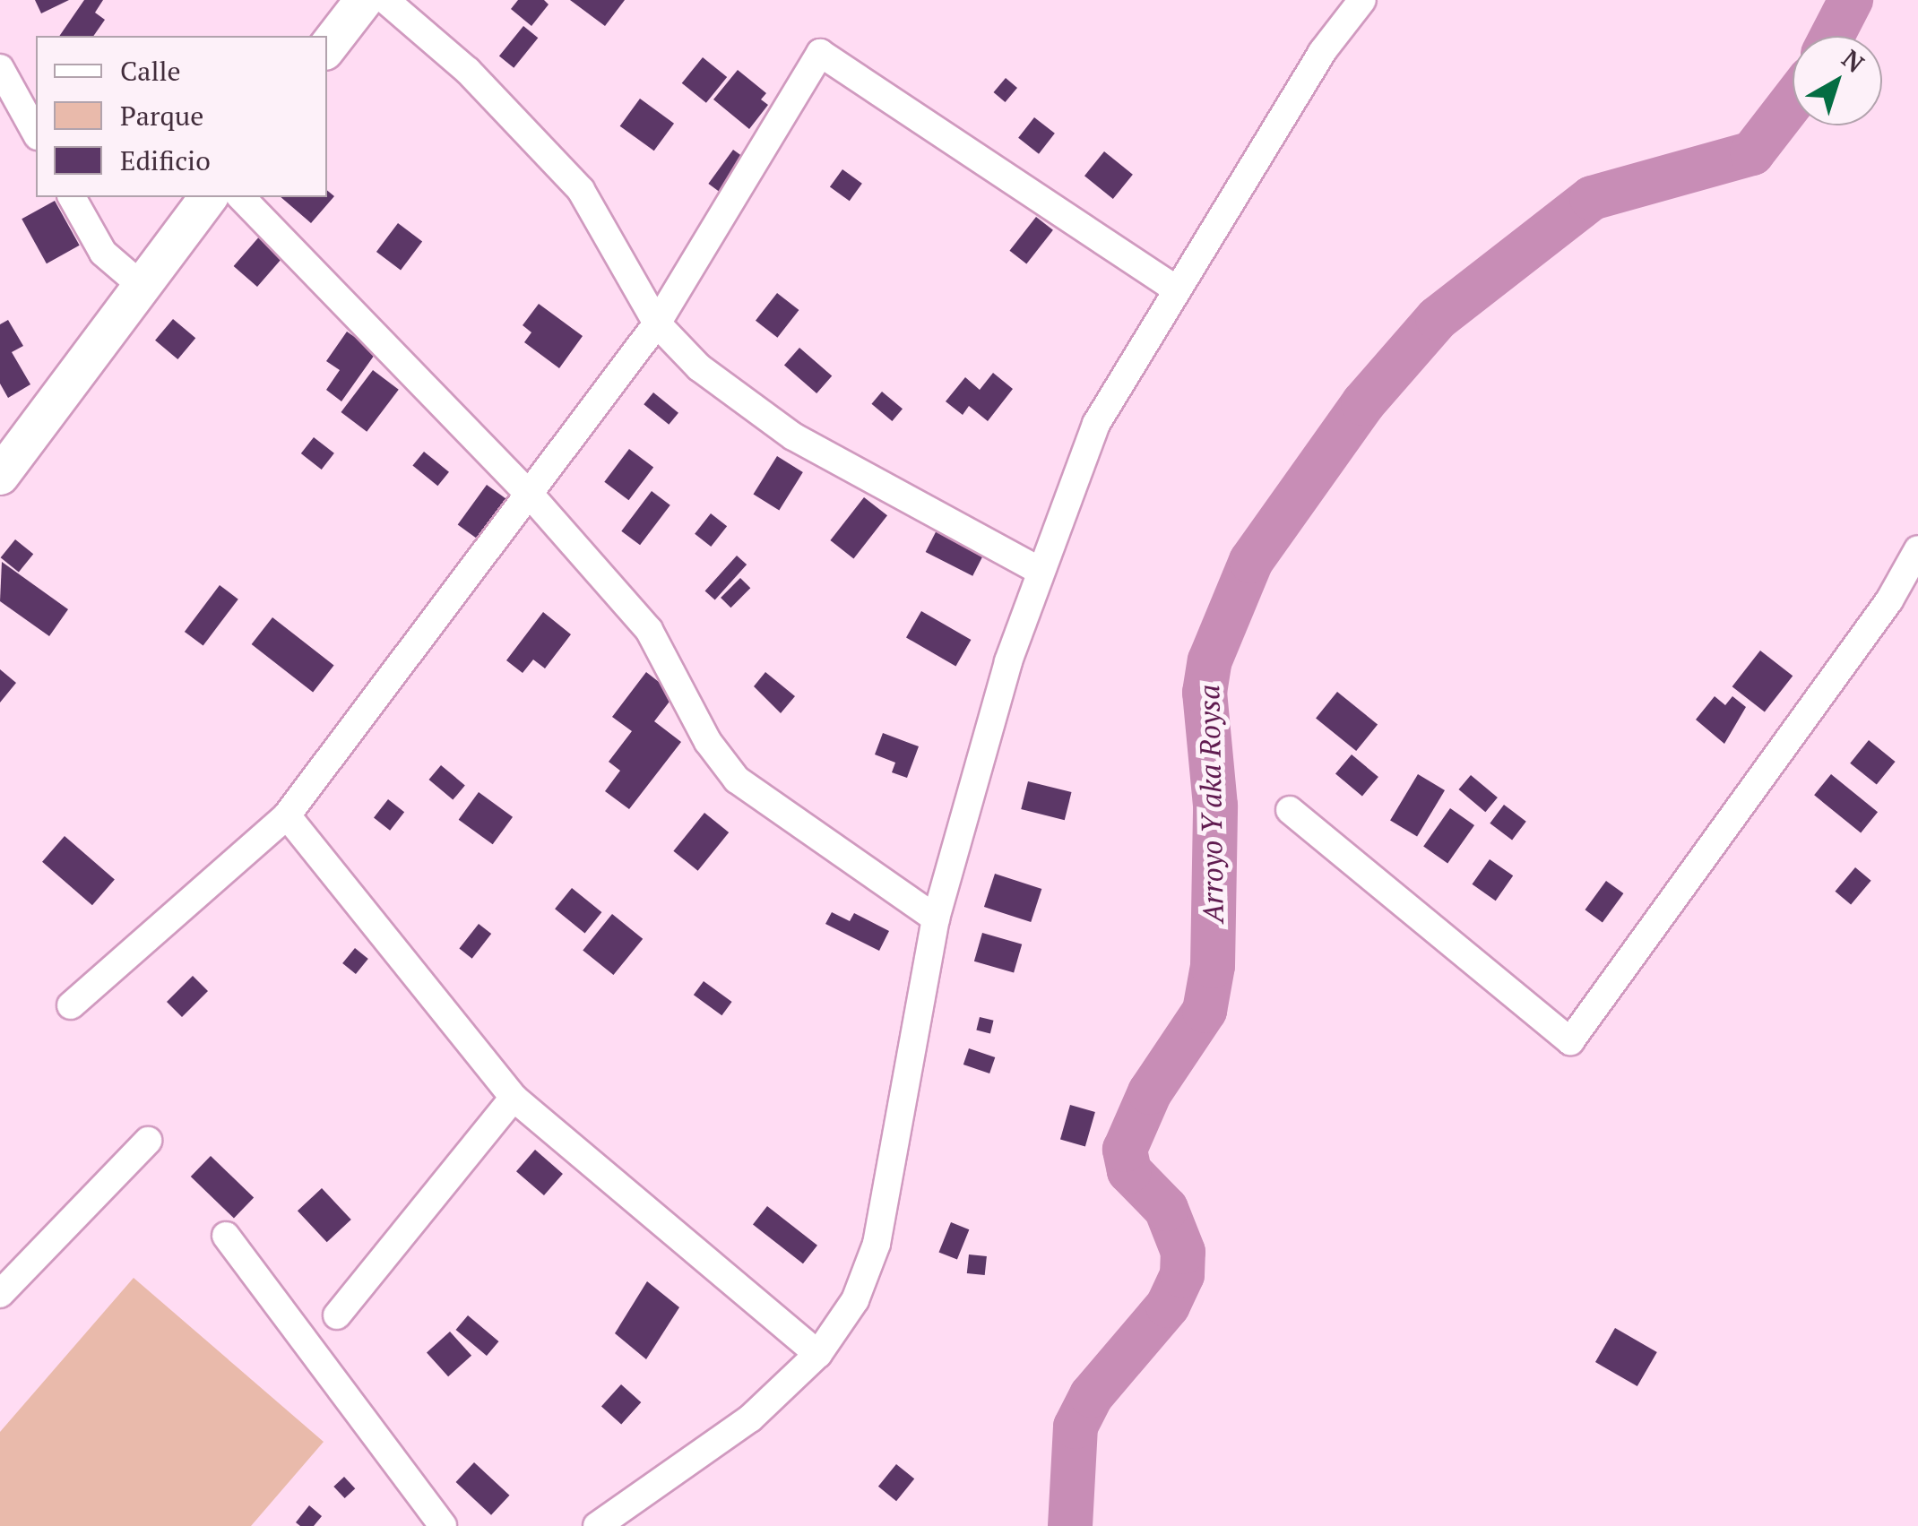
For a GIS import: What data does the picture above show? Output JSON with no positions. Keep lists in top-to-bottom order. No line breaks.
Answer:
{"water":["Arroyo Y aka Roysa"],"legend":["Calle","Parque","Edificio"],"north":"top right"}
